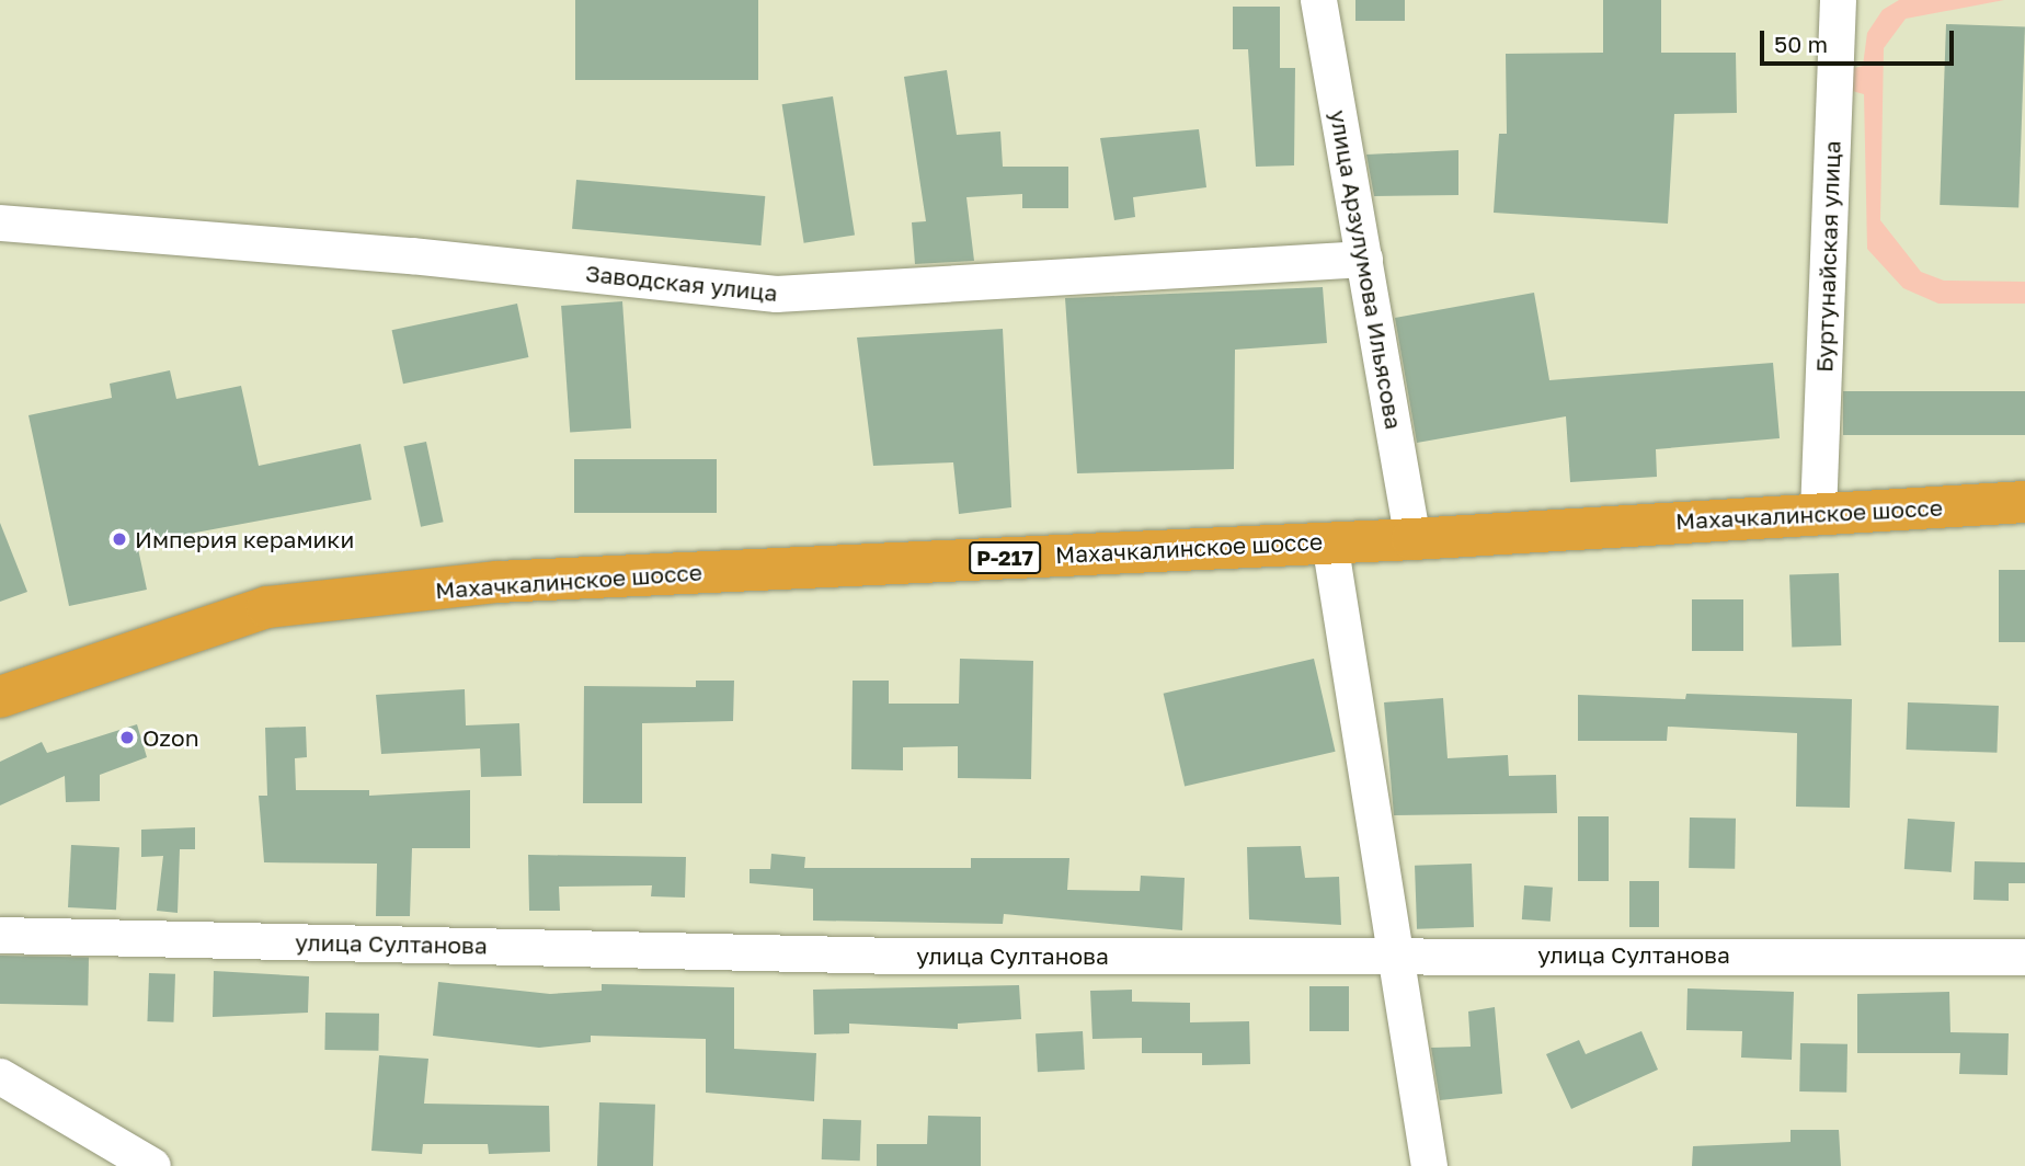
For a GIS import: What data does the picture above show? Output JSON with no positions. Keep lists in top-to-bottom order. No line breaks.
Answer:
{"streets":{"highway":["Махачкалинское шоссе","Р-217"],"street":["Буртунайская улица","улица Арзулумова Ильясова","Заводская улица","улица Султанова"]},"crossings":[["Буртунайская улица","Махачкалинское шоссе"],["улица Арзулумова Ильясова","Заводская улица"],["улица Арзулумова Ильясова","Махачкалинское шоссе"]],"places":["Империя керамики","Ozon"],"scale_bar":"50 m"}
